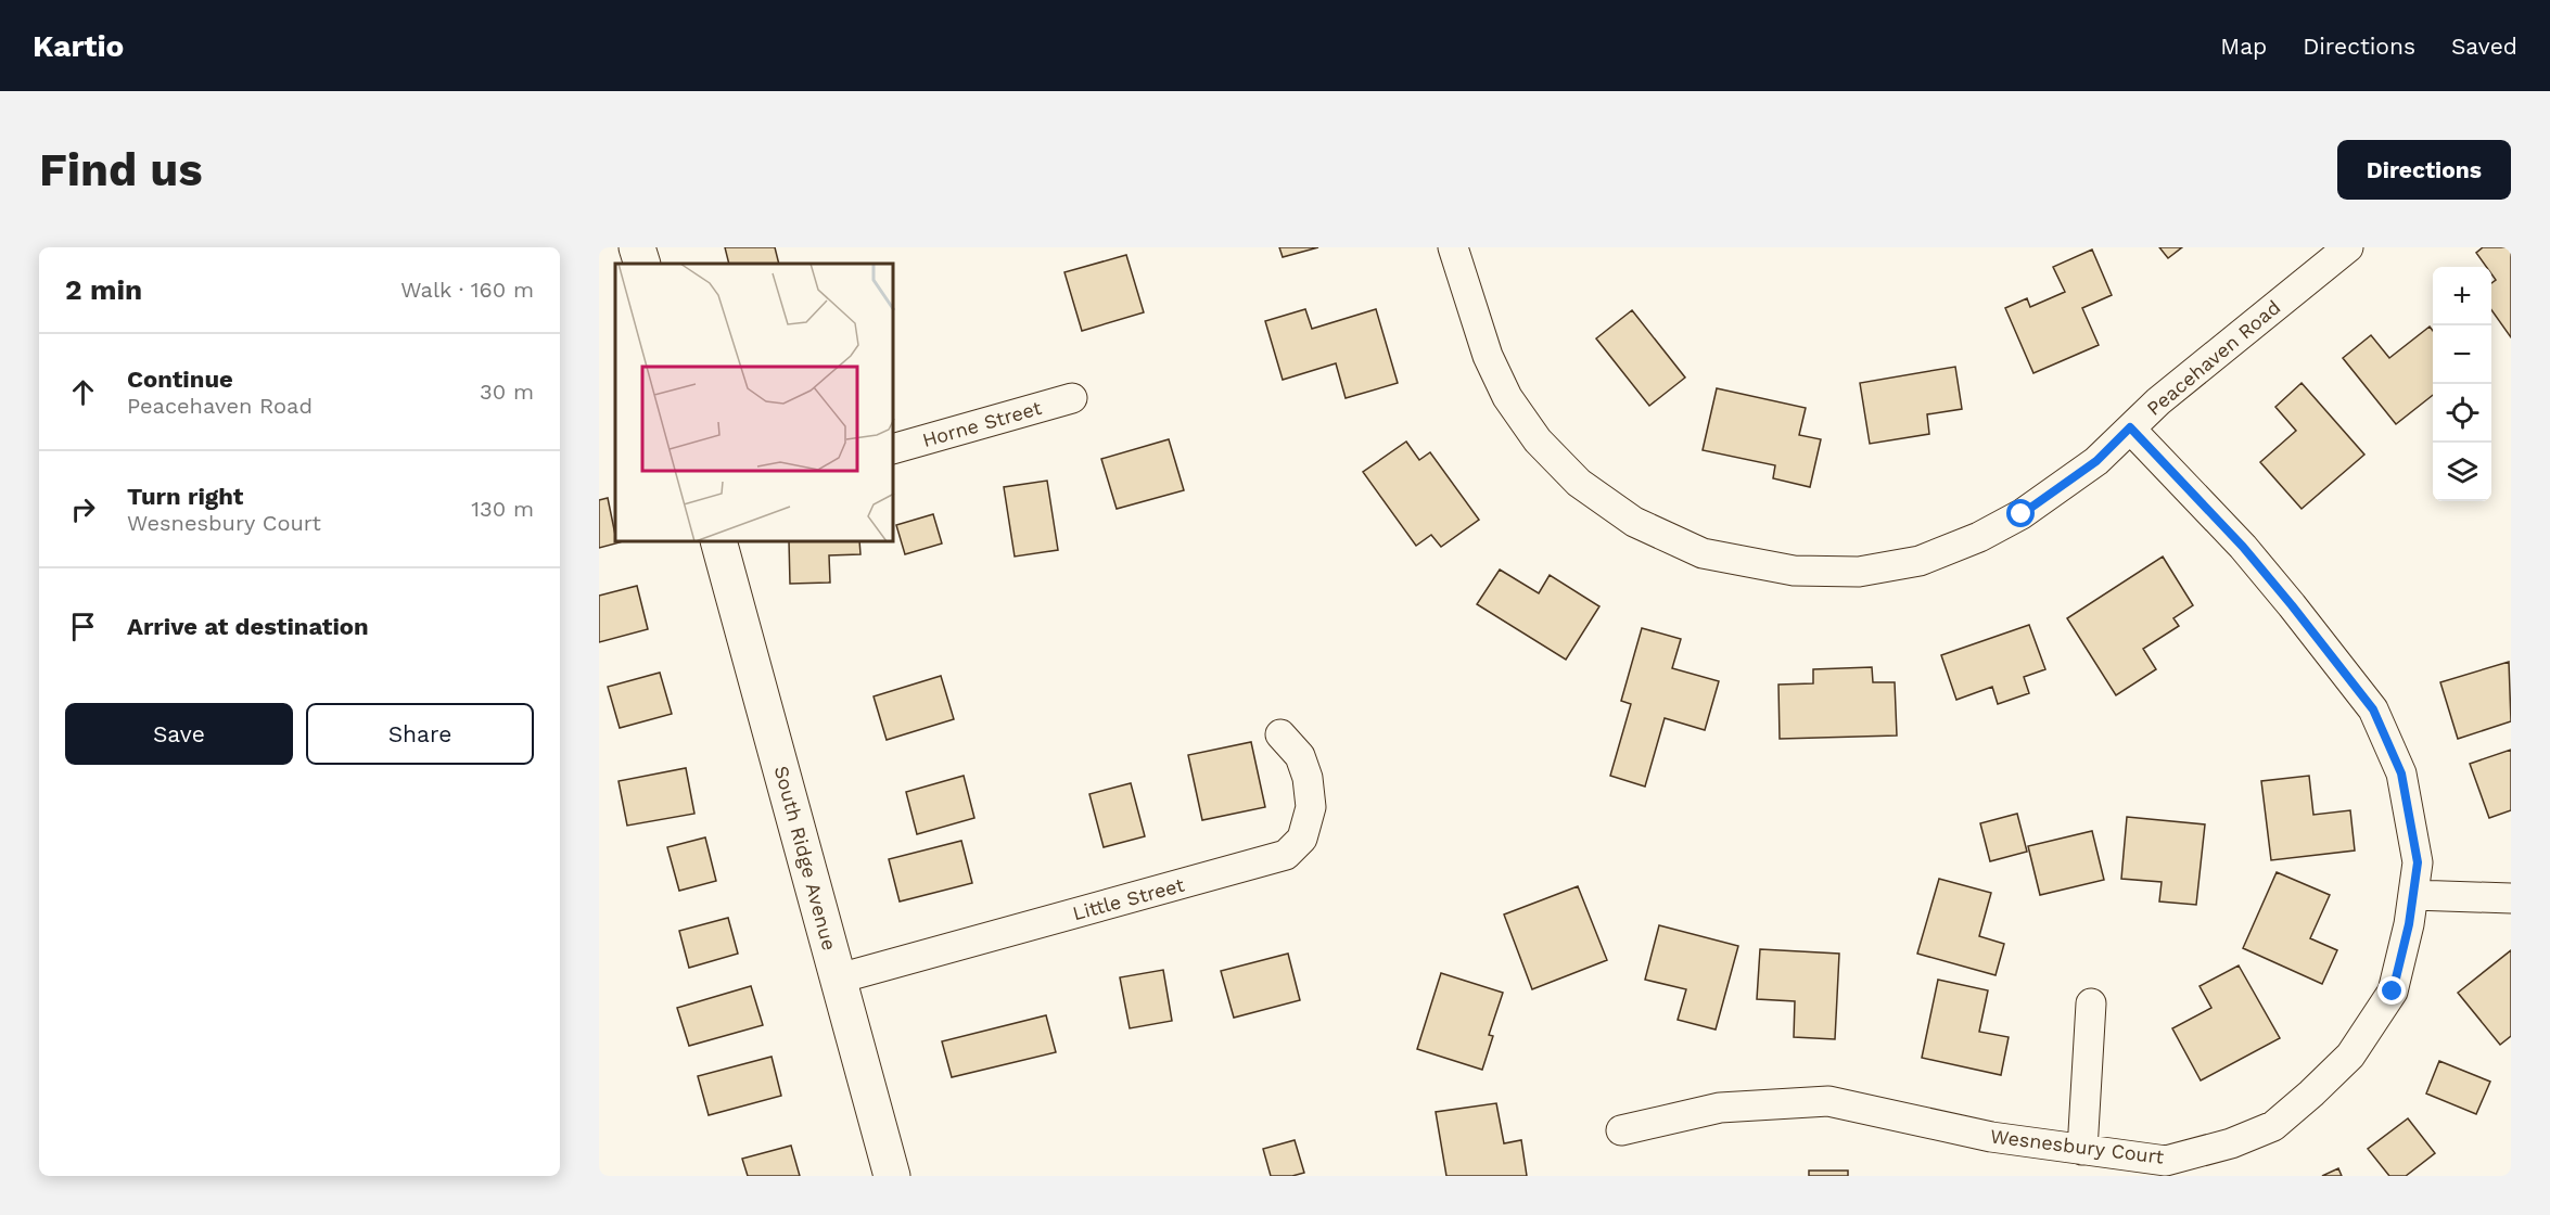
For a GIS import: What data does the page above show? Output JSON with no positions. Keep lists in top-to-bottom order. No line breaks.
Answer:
{"streets":{"street":["Peacehaven Road","Horne Street","South Ridge Avenue","Little Street","Wesnesbury Court"]},"crossings":[["Peacehaven Road","Wesnesbury Court"],["South Ridge Avenue","Little Street"]],"page":{"header":"Kartio","nav":["Map","Directions","Saved"],"buttons":["Directions",["Save","Share"]],"title":"Find us","heading":["2 min","Walk · 160 m"],"map_buttons":["+","−"],"list":[["Continue","Peacehaven Road","30 m"],["Turn right","Wesnesbury Court","130 m"],"Arrive at destination"]}}
